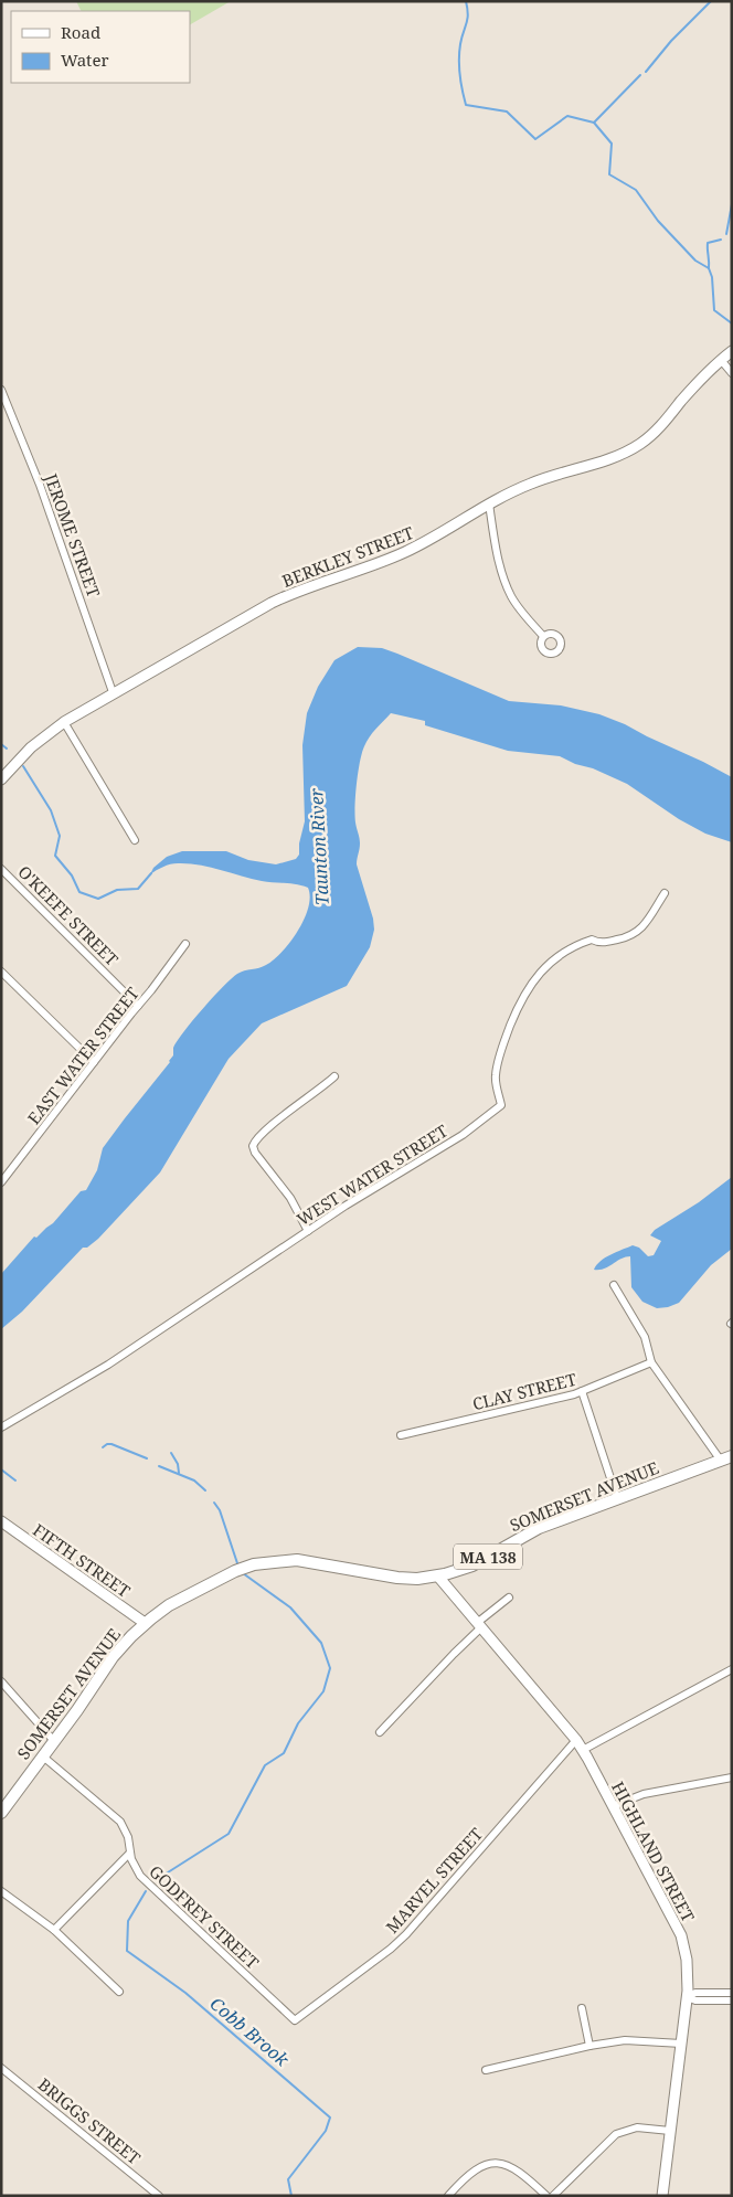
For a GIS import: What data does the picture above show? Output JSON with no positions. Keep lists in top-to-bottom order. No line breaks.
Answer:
{"streets":{"main road":["SOMERSET AVENUE","MA 138"],"street":["JEROME STREET","BERKLEY STREET","O'KEEFE STREET","EAST WATER STREET","WEST WATER STREET","CLAY STREET","FIFTH STREET","HIGHLAND STREET","MARVEL STREET","GODFREY STREET","BRIGGS STREET"]},"crossings":[["JEROME STREET","BERKLEY STREET"],["O'KEEFE STREET","EAST WATER STREET"],["SOMERSET AVENUE","FIFTH STREET"],["SOMERSET AVENUE","HIGHLAND STREET"],["SOMERSET AVENUE","GODFREY STREET"],["HIGHLAND STREET","MARVEL STREET"],["MARVEL STREET","GODFREY STREET"]],"water":["Taunton River","Cobb Brook"],"legend":["Road","Water"]}
